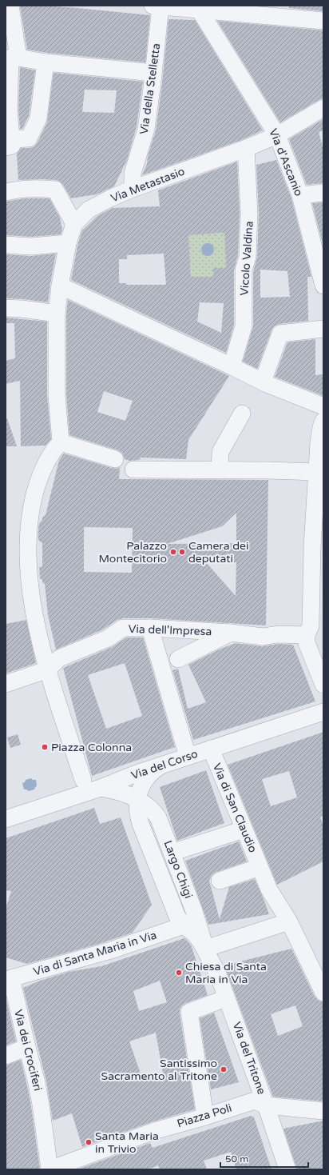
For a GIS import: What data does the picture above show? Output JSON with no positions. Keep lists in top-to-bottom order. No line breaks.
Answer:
{"streets":{"street":["Via della Stelletta","Via d'Ascanio","Via Metastasio","Vicolo Valdina","Via dell'Impresa","Via del Corso","Via di San Claudio","Largo Chigi","Via di Santa Maria in Via","Via dei Crociferi","Via del Tritone","Piazza Poli"]},"crossings":[["Via della Stelletta","Via Metastasio"],["Via d'Ascanio","Via Metastasio"],["Via Metastasio","Vicolo Valdina"],["Via del Corso","Via di San Claudio"],["Via del Corso","Largo Chigi"],["Largo Chigi","Via di Santa Maria in Via"],["Largo Chigi","Via del Tritone"],["Via di Santa Maria in Via","Via dei Crociferi"],["Via di Santa Maria in Via","Via del Tritone"],["Via dei Crociferi","Piazza Poli"],["Via del Tritone","Piazza Poli"]],"places":["Palazzo Montecitorio","Camera dei deputati","Piazza Colonna","Chiesa di Santa Maria in Via","Santissimo Sacramento al Tritone","Santa Maria in Trivio"],"scale_bar":"50 m"}
